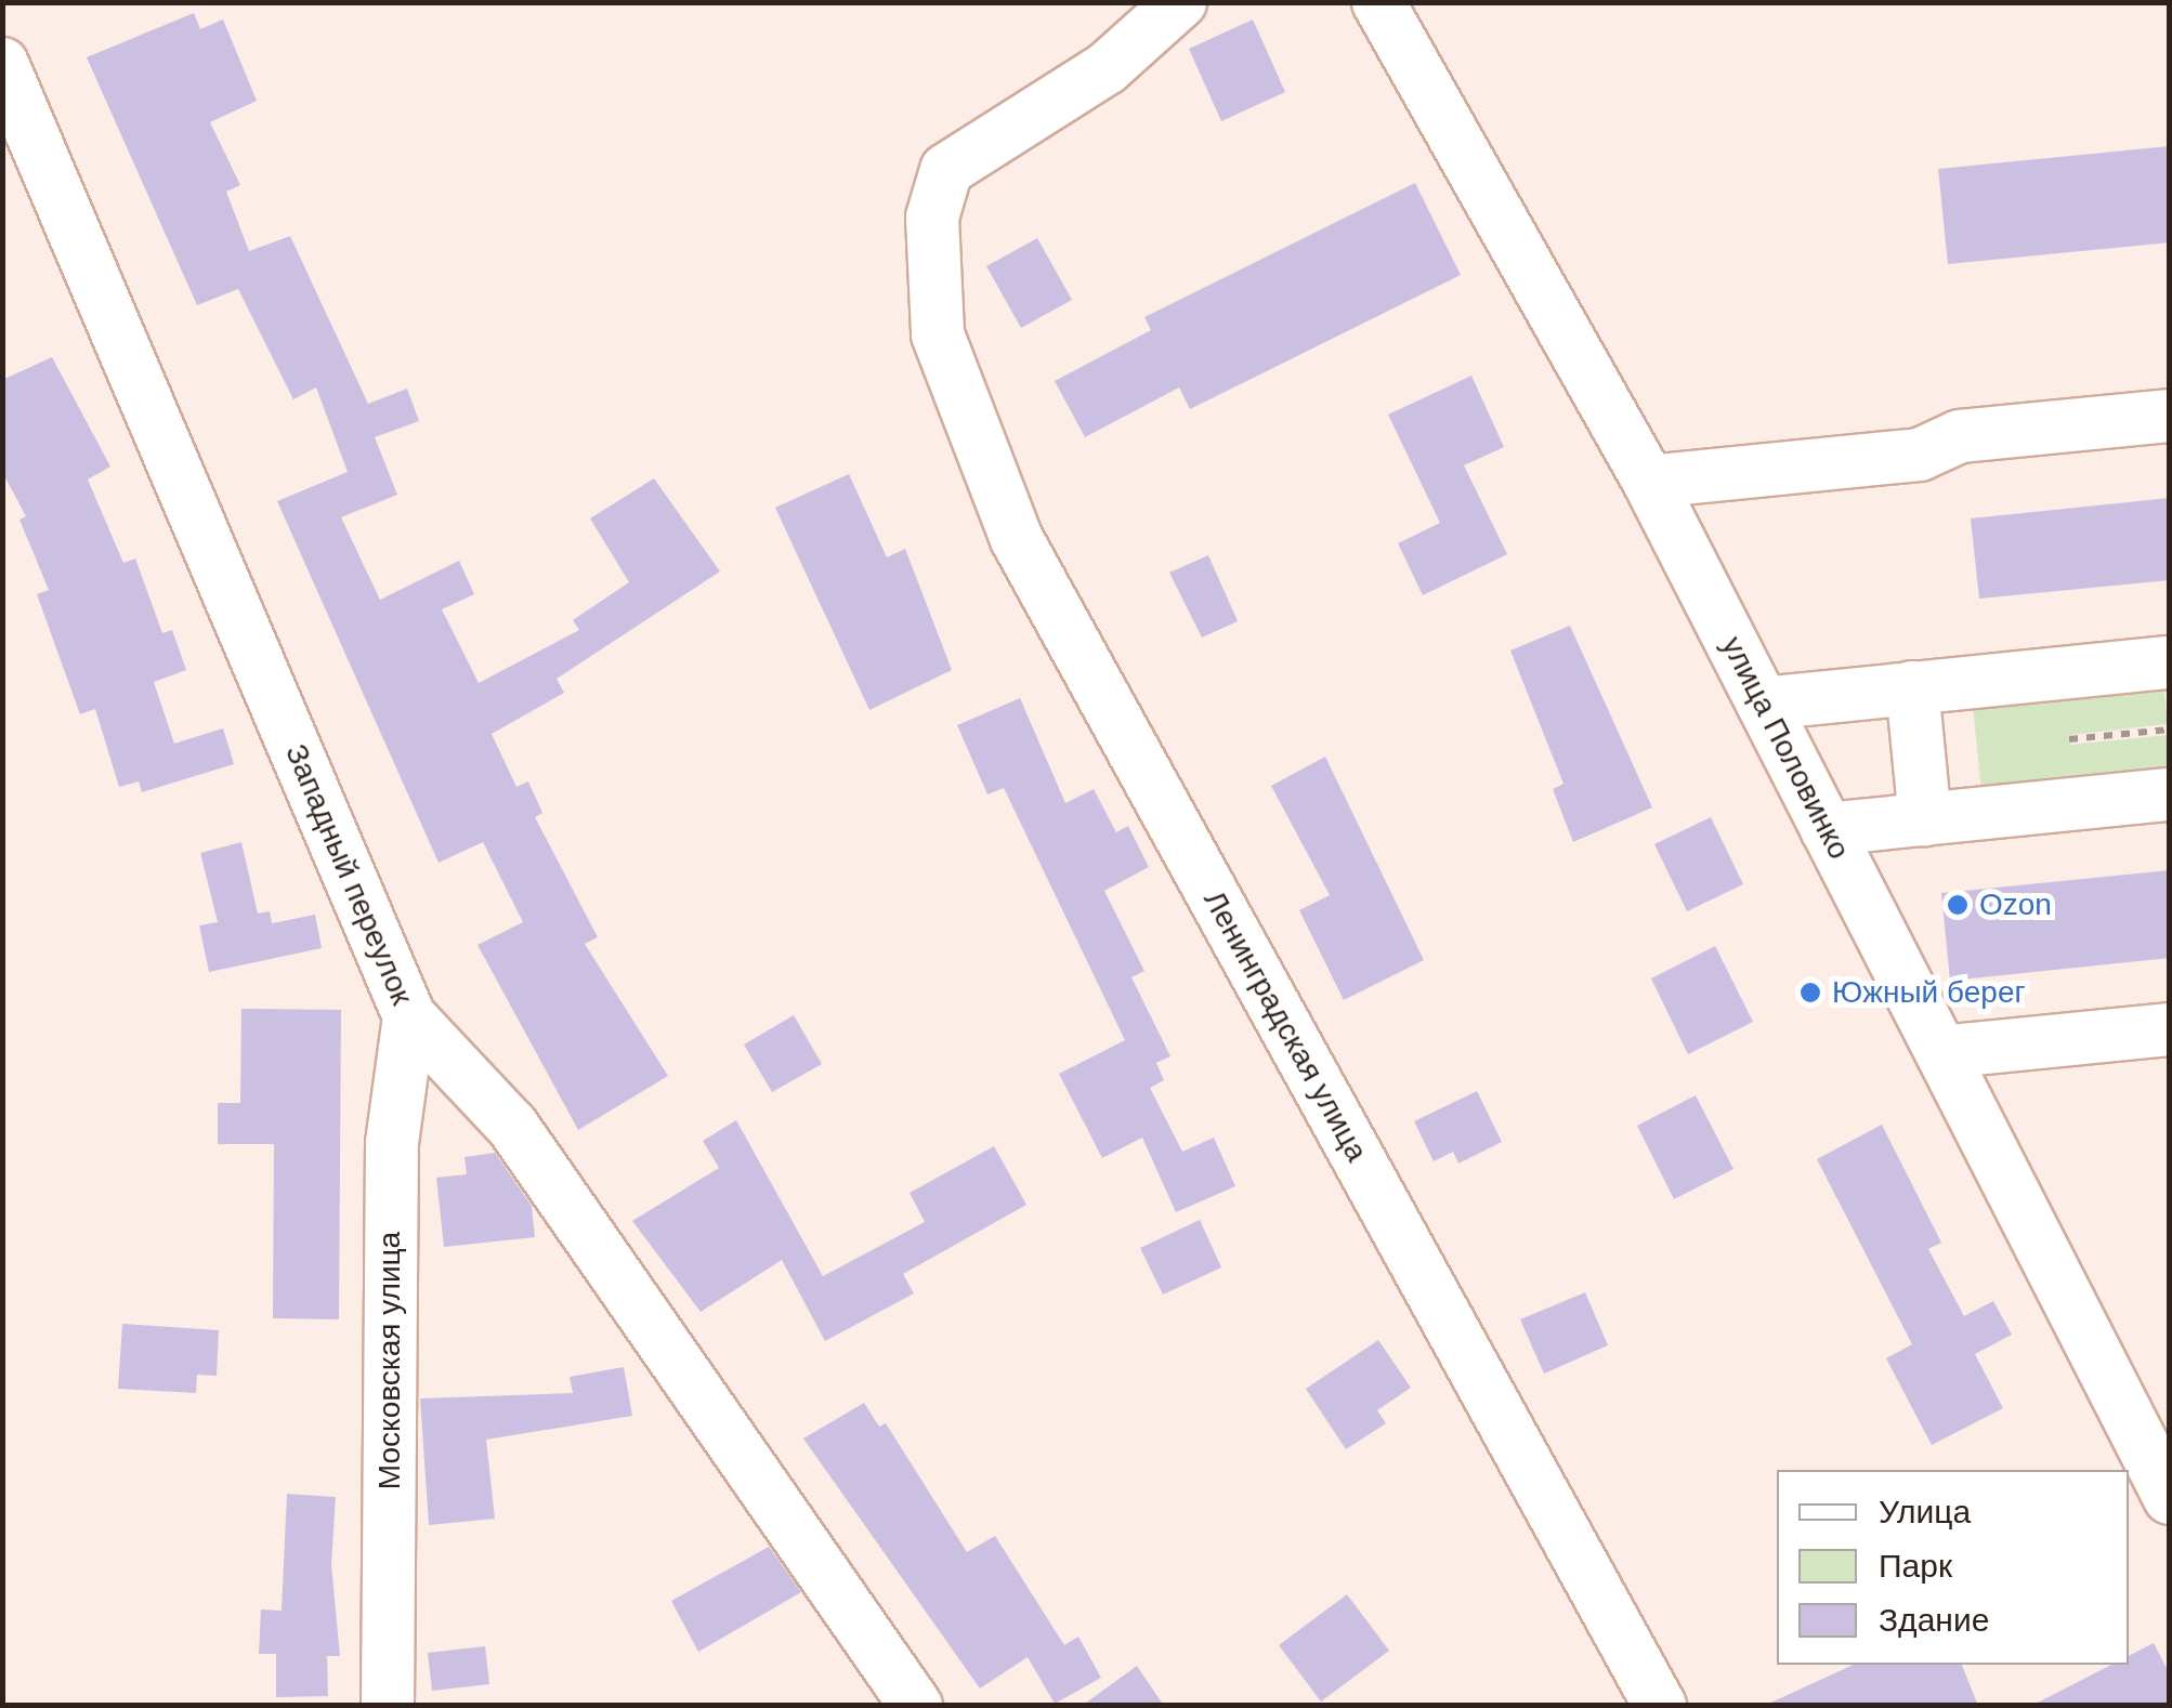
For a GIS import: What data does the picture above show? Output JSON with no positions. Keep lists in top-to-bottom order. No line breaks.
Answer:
{"streets":{"street":["улица Половинко","Западный переулок","Ленинградская улица","Московская улица"]},"crossings":[["Западный переулок","Московская улица"]],"places":["Ozon","Южный берег"],"legend":["Улица","Парк","Здание"]}
